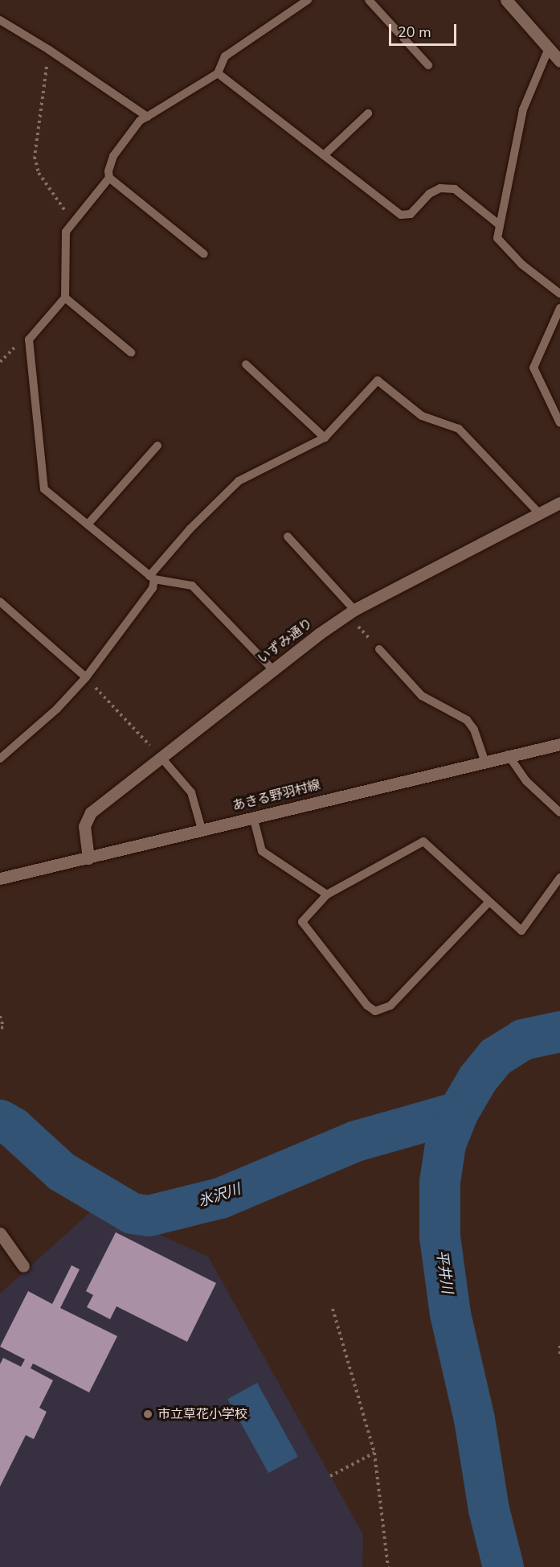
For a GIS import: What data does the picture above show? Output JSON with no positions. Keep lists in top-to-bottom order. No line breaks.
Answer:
{"streets":{"street":["いずみ通り","あきる野羽村線"]},"crossings":[["いずみ通り","あきる野羽村線"]],"water":["氷沢川","平井川"],"places":["市立草花小学校"],"scale_bar":"20 m"}
